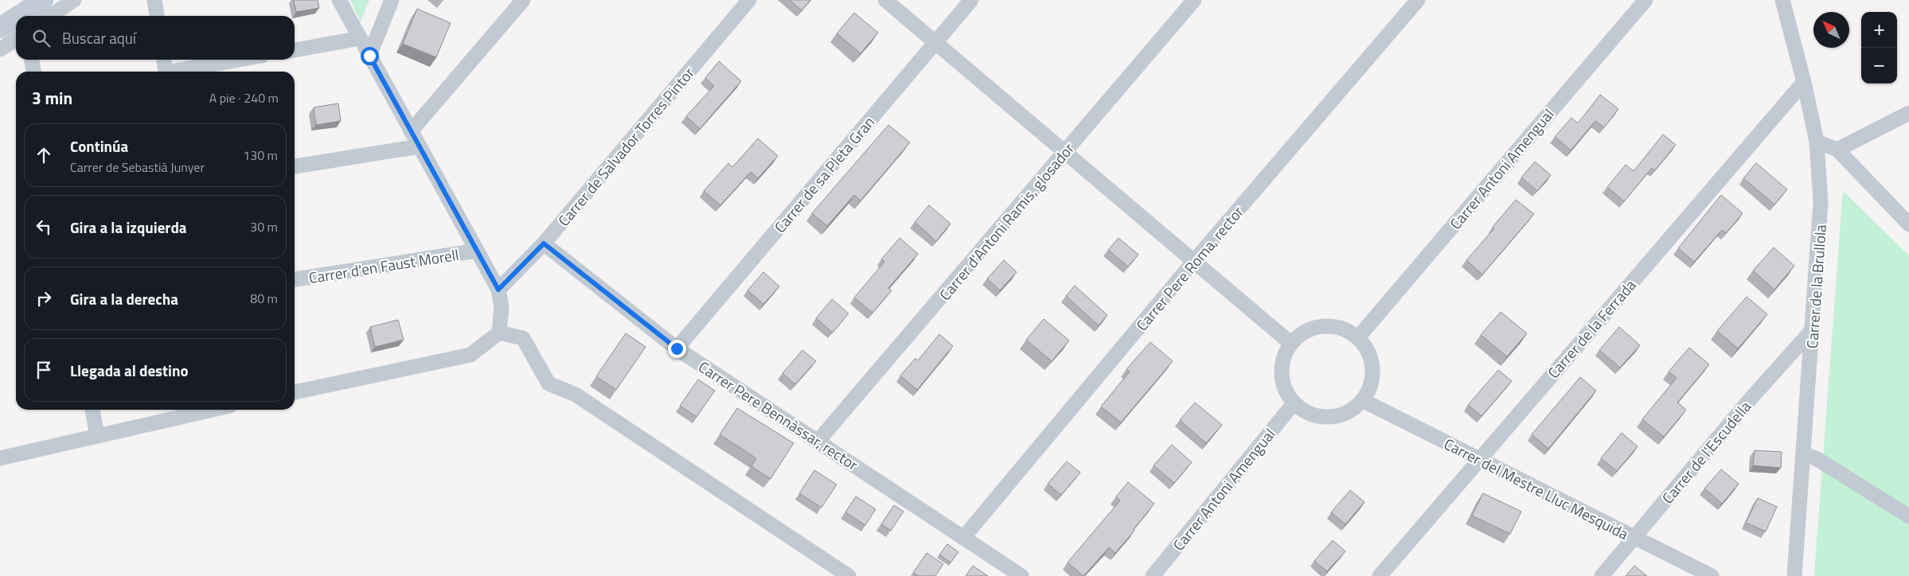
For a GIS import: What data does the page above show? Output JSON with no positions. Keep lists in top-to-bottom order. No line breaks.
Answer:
{"streets":{"street":["Carrer de Salvador Torres Pintor","Carrer Antoni Amengual","Carrer de sa Pleta Gran","Carrer d'Antoni Ramis, glosador","Carrer d'en Faust Morell","Carrer Pere Roma, rector","Carrer de la Brullola","Carrer de la Ferrada","Carrer Pere Bennàssar, rector","Carrer de l'Escudella","Carrer del Mestre Lluc Mesquida"]},"crossings":[["Carrer de Salvador Torres Pintor","Carrer Pere Bennàssar, rector"],["Carrer Antoni Amengual","Carrer del Mestre Lluc Mesquida"],["Carrer de sa Pleta Gran","Carrer Pere Bennàssar, rector"],["Carrer d'Antoni Ramis, glosador","Carrer Pere Bennàssar, rector"],["Carrer Pere Roma, rector","Carrer Pere Bennàssar, rector"],["Carrer de la Brullola","Carrer de la Ferrada"],["Carrer de la Brullola","Carrer de l'Escudella"],["Carrer de la Ferrada","Carrer del Mestre Lluc Mesquida"],["Carrer de l'Escudella","Carrer del Mestre Lluc Mesquida"]],"north":"top left","page":{"map_buttons":["+","−"],"search":"Buscar aquí","heading":["3 min","A pie · 240 m"],"list":[["Continúa","Carrer de Sebastià Junyer","130 m"],["Gira a la izquierda","30 m"],["Gira a la derecha","80 m"],"Llegada al destino"]}}
